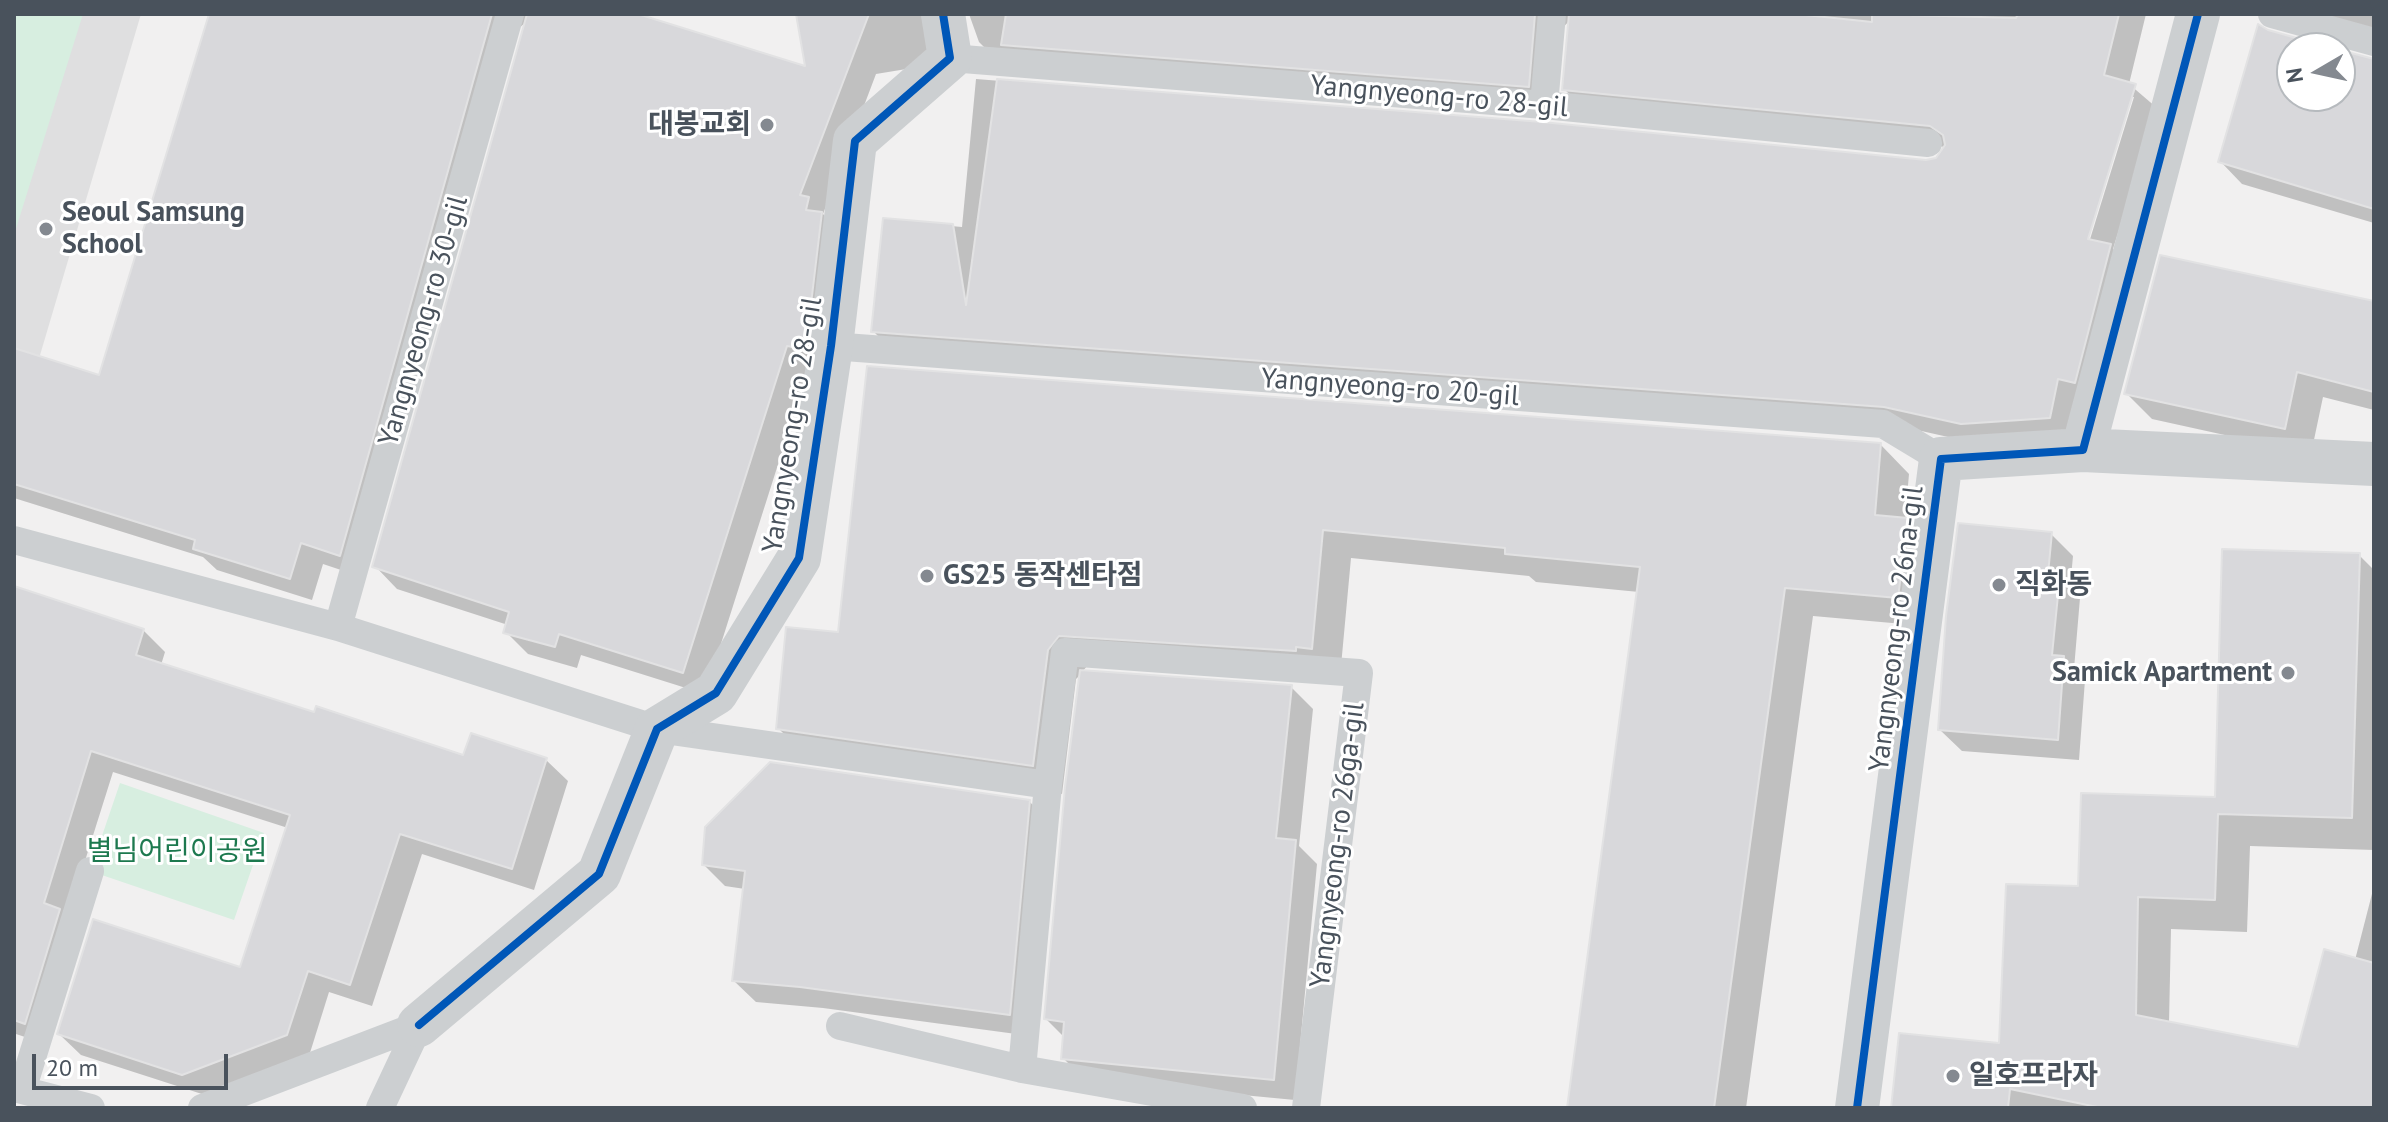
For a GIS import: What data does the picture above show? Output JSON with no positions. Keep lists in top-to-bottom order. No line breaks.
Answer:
{"streets":{"street":["Yangnyeong-ro 28-gil","Yangnyeong-ro 26na-gil"],"lane":["Yangnyeong-ro 30-gil","Yangnyeong-ro 20-gil","Yangnyeong-ro 26ga-gil"]},"crossings":[["Yangnyeong-ro 28-gil","Yangnyeong-ro 20-gil"],["Yangnyeong-ro 20-gil","Yangnyeong-ro 26na-gil"]],"parks":["별님어린이공원"],"places":["대봉교회","Seoul Samsung School","GS25 동작센타점","직화동","Samick Apartment","일호프라자"],"scale_bar":"20 m","north":"left"}
